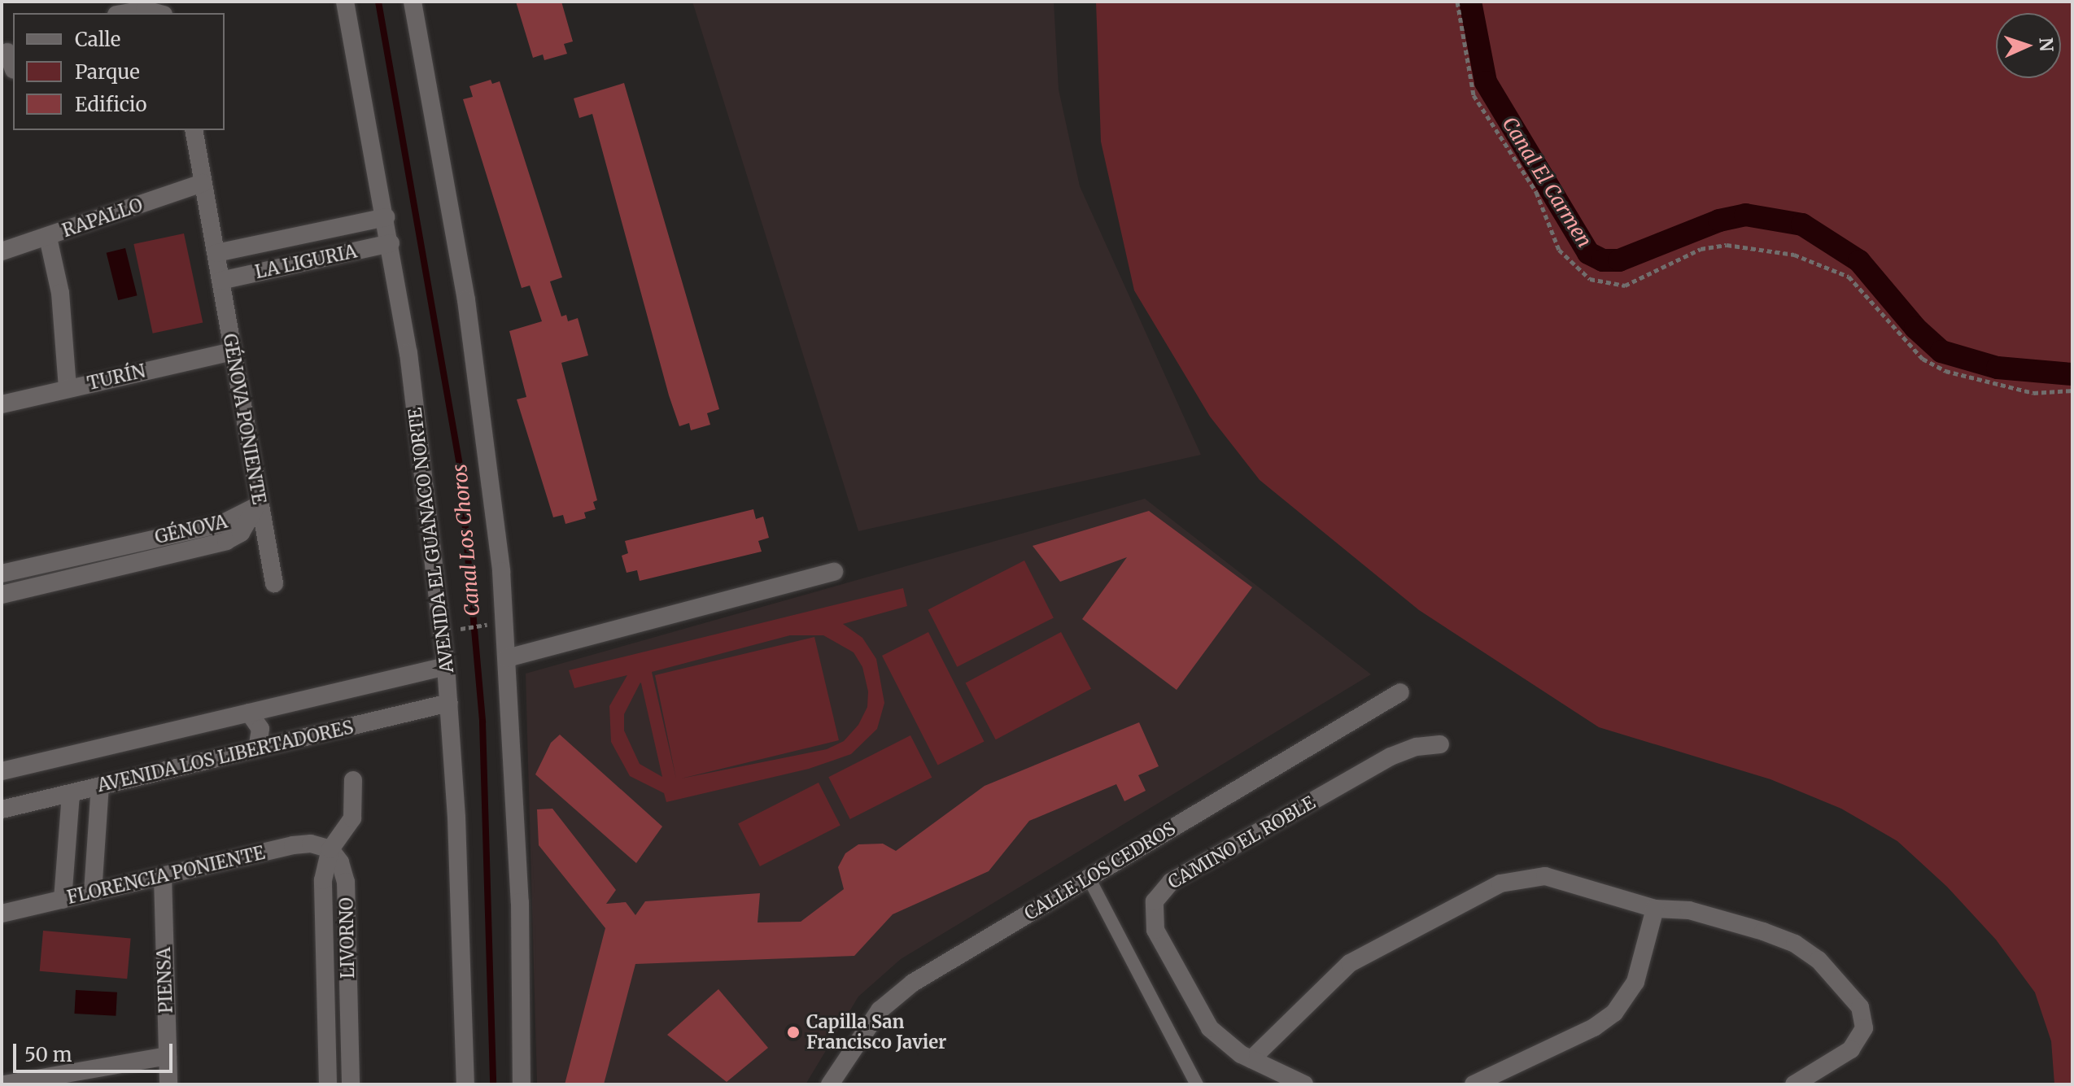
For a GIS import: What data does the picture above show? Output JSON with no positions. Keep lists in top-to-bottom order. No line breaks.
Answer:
{"streets":{"street":["RAPALLO","LA LIGURIA","TURÍN","GÉNOVA PONIENTE","GÉNOVA","AVENIDA EL GUANACO NORTE","AVENIDA LOS LIBERTADORES","CAMINO EL ROBLE","CALLE LOS CEDROS","FLORENCIA PONIENTE","LIVORNO","PIENSA"]},"crossings":[["RAPALLO","GÉNOVA PONIENTE"],["LA LIGURIA","GÉNOVA PONIENTE"],["LA LIGURIA","AVENIDA EL GUANACO NORTE"],["TURÍN","GÉNOVA PONIENTE"],["GÉNOVA PONIENTE","GÉNOVA"],["AVENIDA EL GUANACO NORTE","AVENIDA LOS LIBERTADORES"],["FLORENCIA PONIENTE","LIVORNO"],["FLORENCIA PONIENTE","PIENSA"]],"water":["Canal El Carmen","Canal Los Choros"],"places":["Capilla San Francisco Javier"],"legend":["Calle","Parque","Edificio"],"scale_bar":"50 m","north":"right"}
